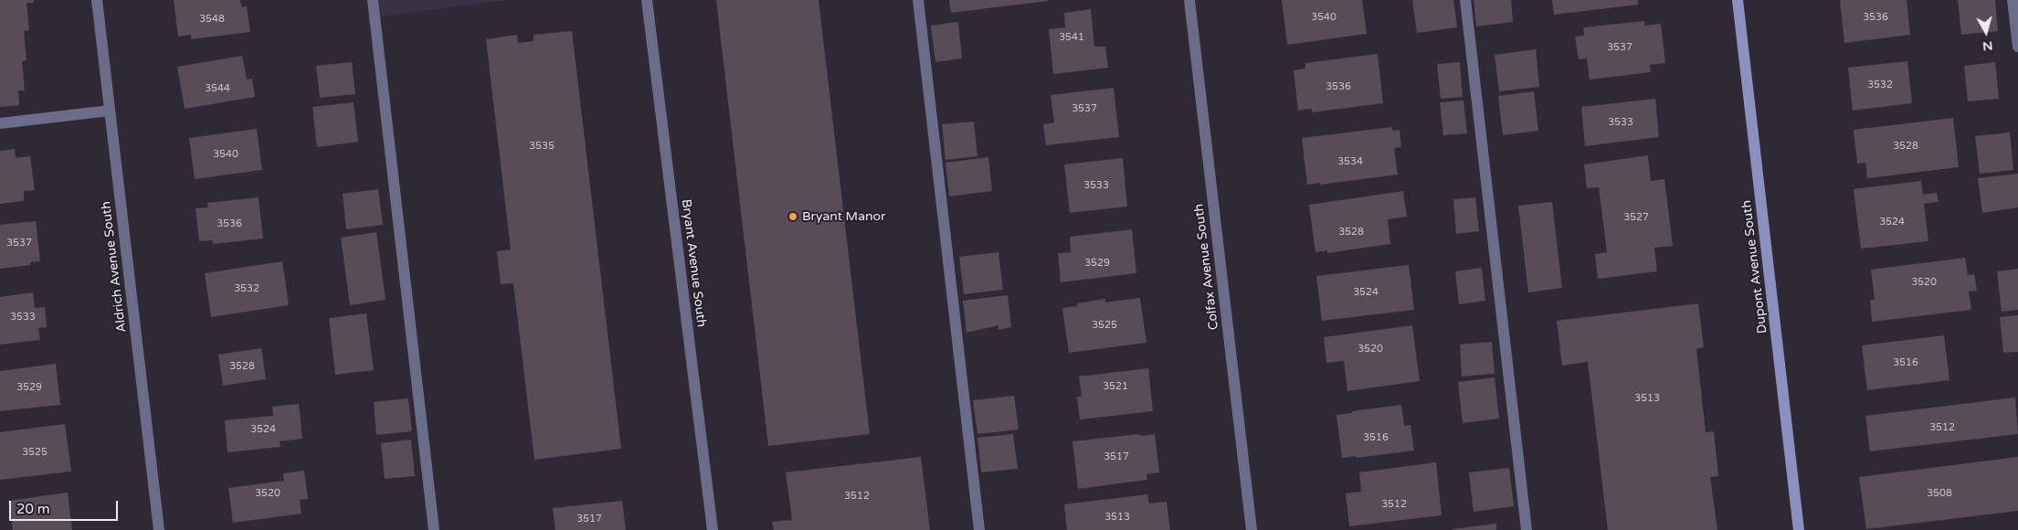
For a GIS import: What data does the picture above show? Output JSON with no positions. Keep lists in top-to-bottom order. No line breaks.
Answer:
{"streets":{"street":["Bryant Avenue South","Aldrich Avenue South","Colfax Avenue South","Dupont Avenue South"]},"places":["Bryant Manor"],"house_numbers":["3540","3536","3548","3541","3537","3532","3536","3544","3537","3533","3535","3528","3540","3534","3533","3527","3524","3536","3528","3537","3529","3520","3532","3524","3533","3525","3520","3516","3528","3521","3529","3513","3512","3524","3516","3525","3517","3520","3508","3512","3512","3513","3517"],"scale_bar":"20 m","north":"bottom"}
